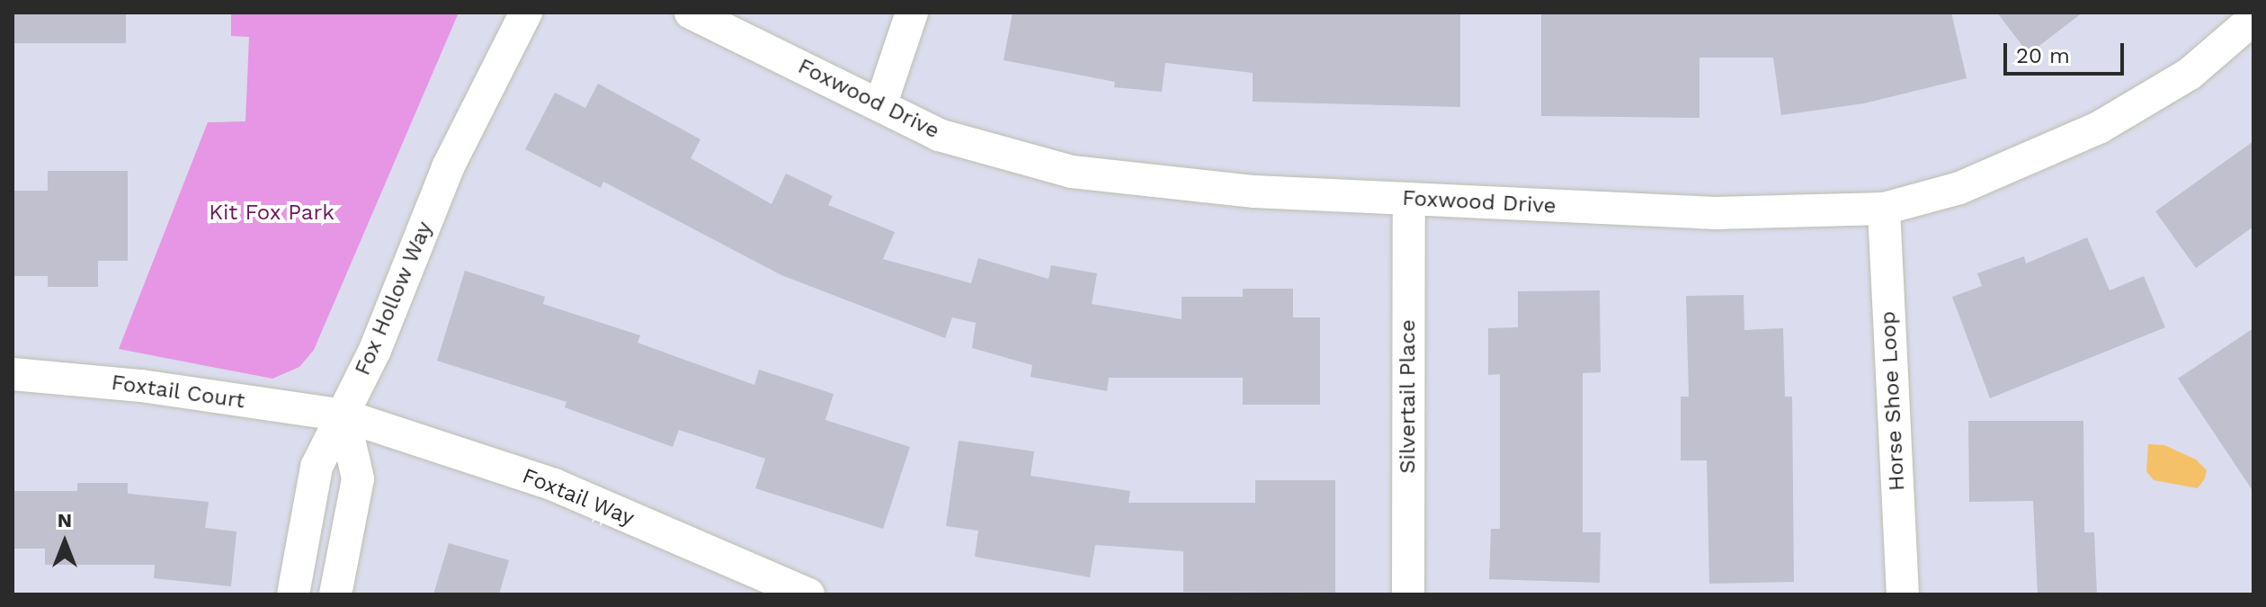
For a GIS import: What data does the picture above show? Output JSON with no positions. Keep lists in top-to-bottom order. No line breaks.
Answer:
{"streets":{"street":["Foxwood Drive","Fox Hollow Way","Foxtail Court","Silvertail Place","Horse Shoe Loop","Foxtail Way"]},"crossings":[["Foxwood Drive","Silvertail Place"],["Foxwood Drive","Horse Shoe Loop"],["Fox Hollow Way","Foxtail Court"],["Fox Hollow Way","Foxtail Way"],["Foxtail Court","Foxtail Way"]],"parks":["Kit Fox Park"],"scale_bar":"20 m","north":"top"}
